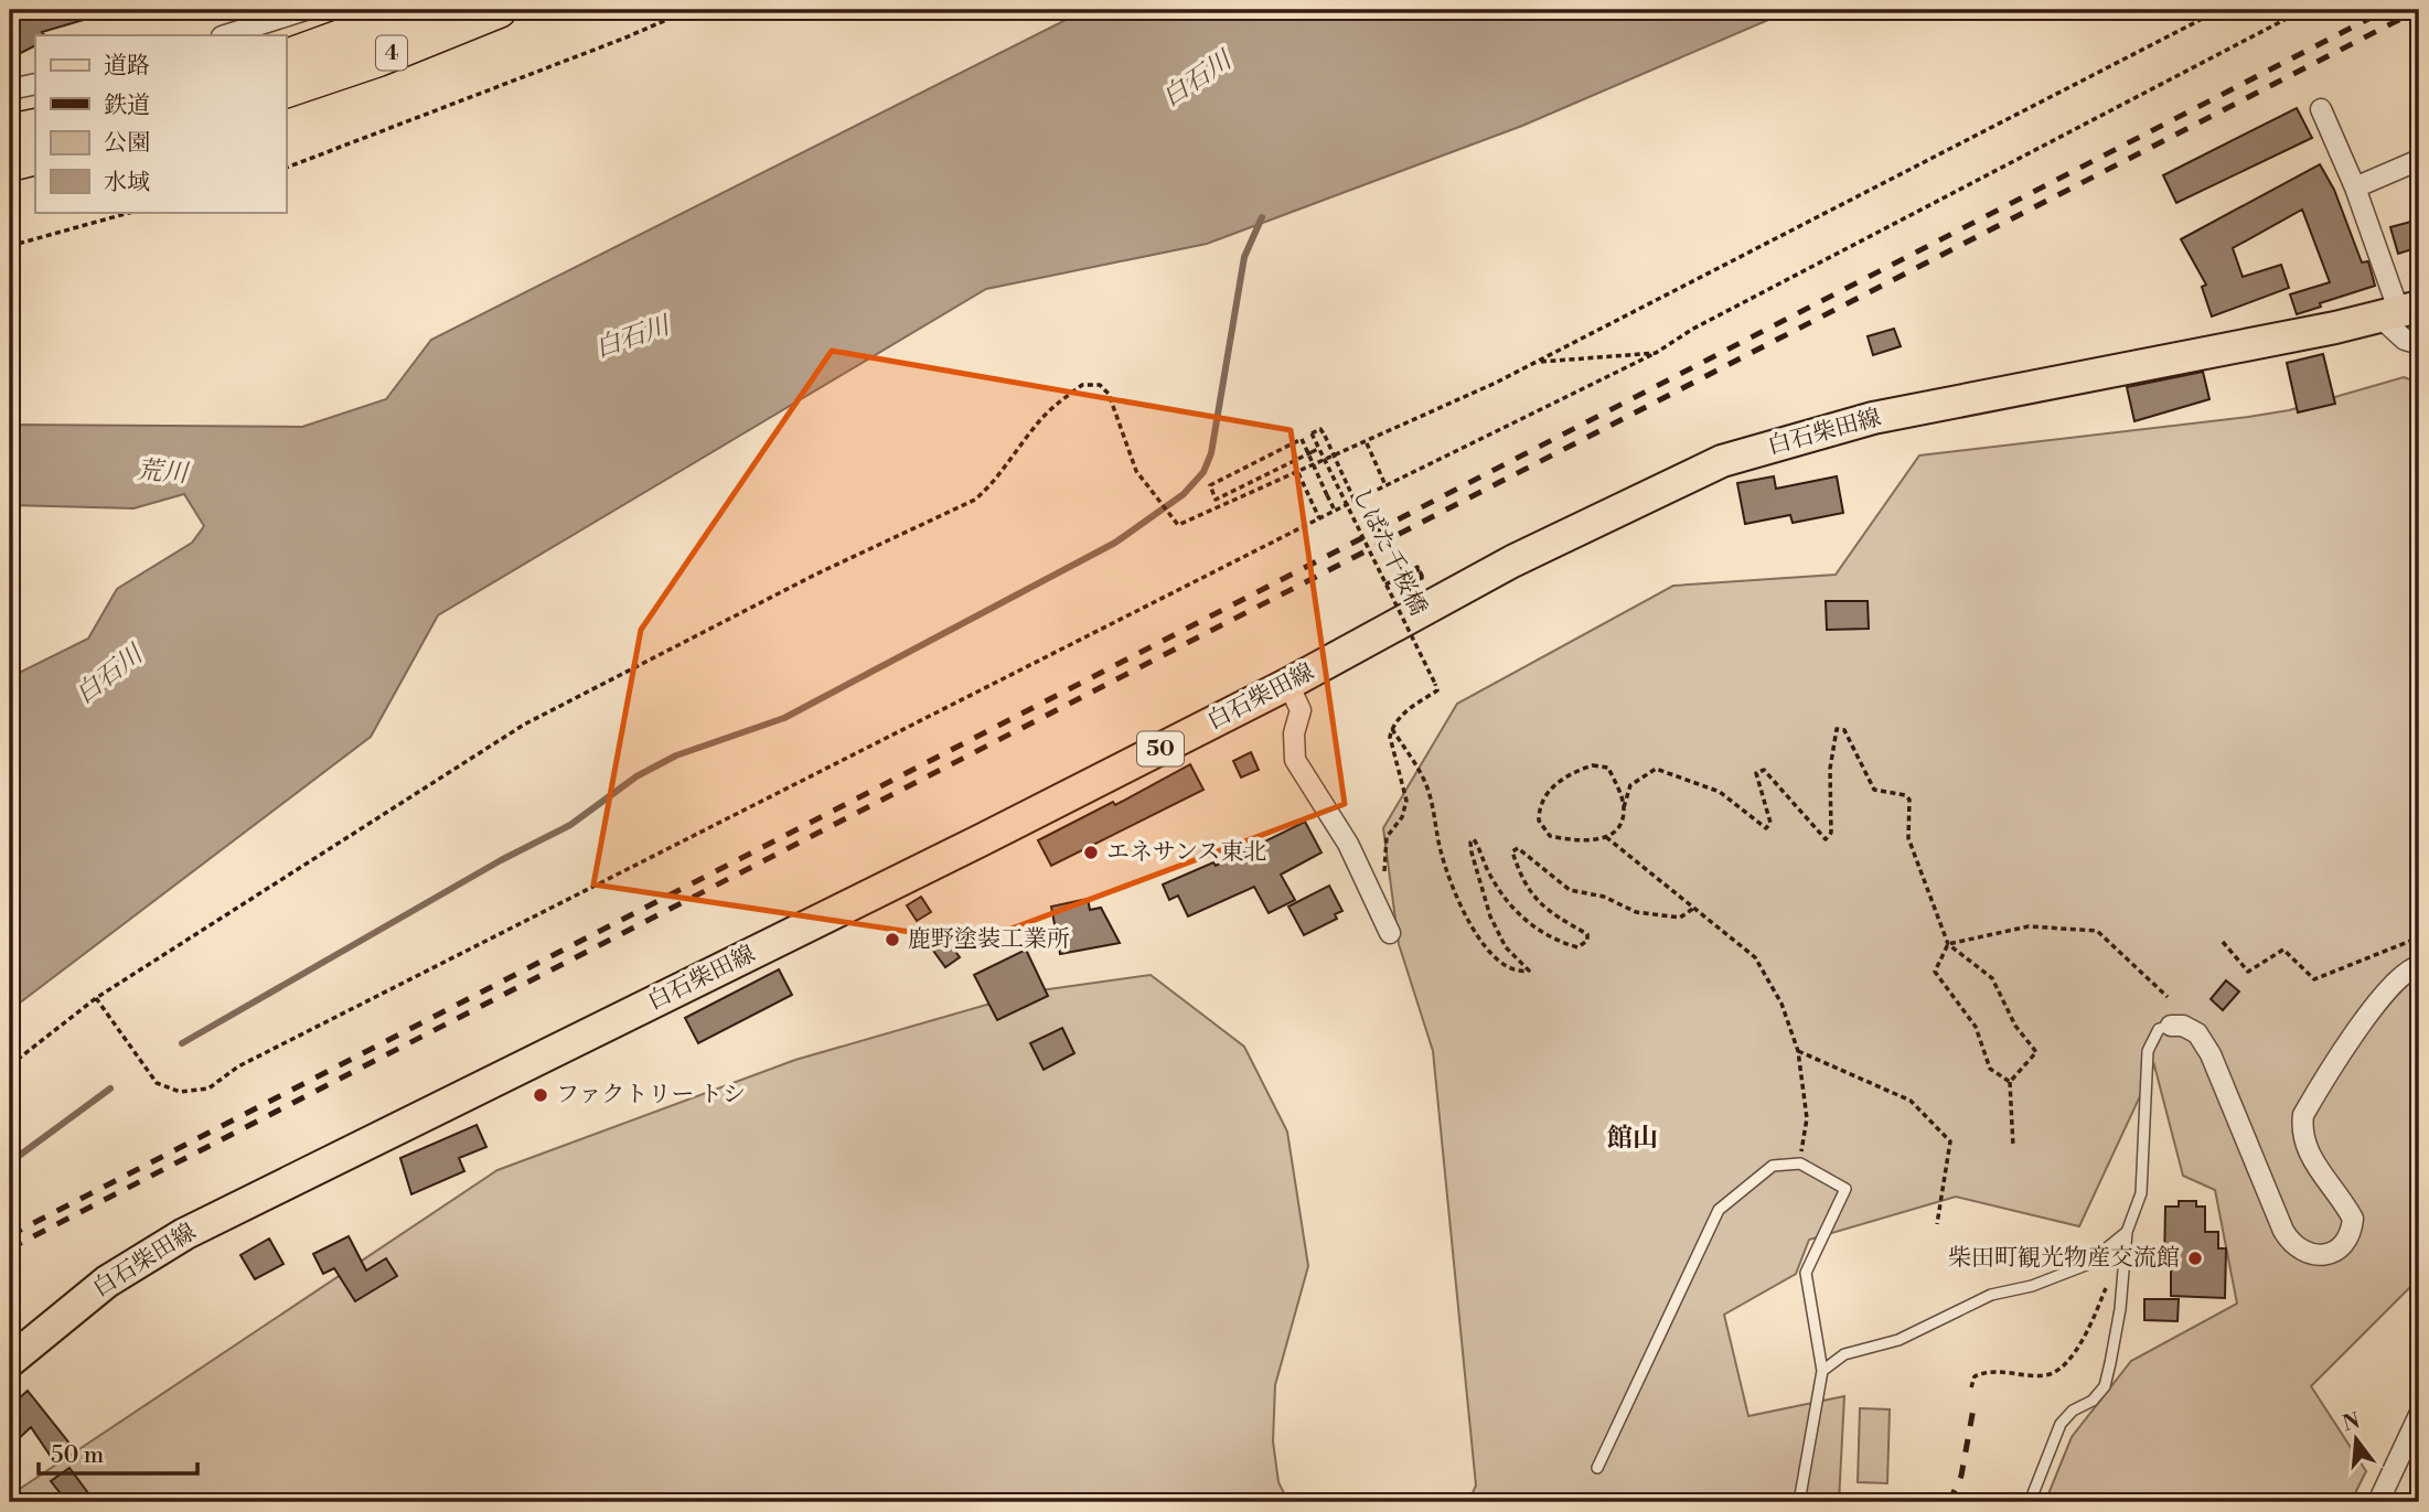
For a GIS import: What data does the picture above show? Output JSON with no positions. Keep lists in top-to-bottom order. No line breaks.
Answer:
{"streets":{"highway":["4"],"main road":["白石柴田線","50"],"path":["しばた千桜橋"]},"districts":["館山"],"water":["白石川","荒川"],"places":["エネサンス東北","鹿野塗装工業所","ファクトリー トシ","柴田町観光物産交流館"],"legend":["道路","鉄道","公園","水域"],"scale_bar":"50 m","north":"top"}
